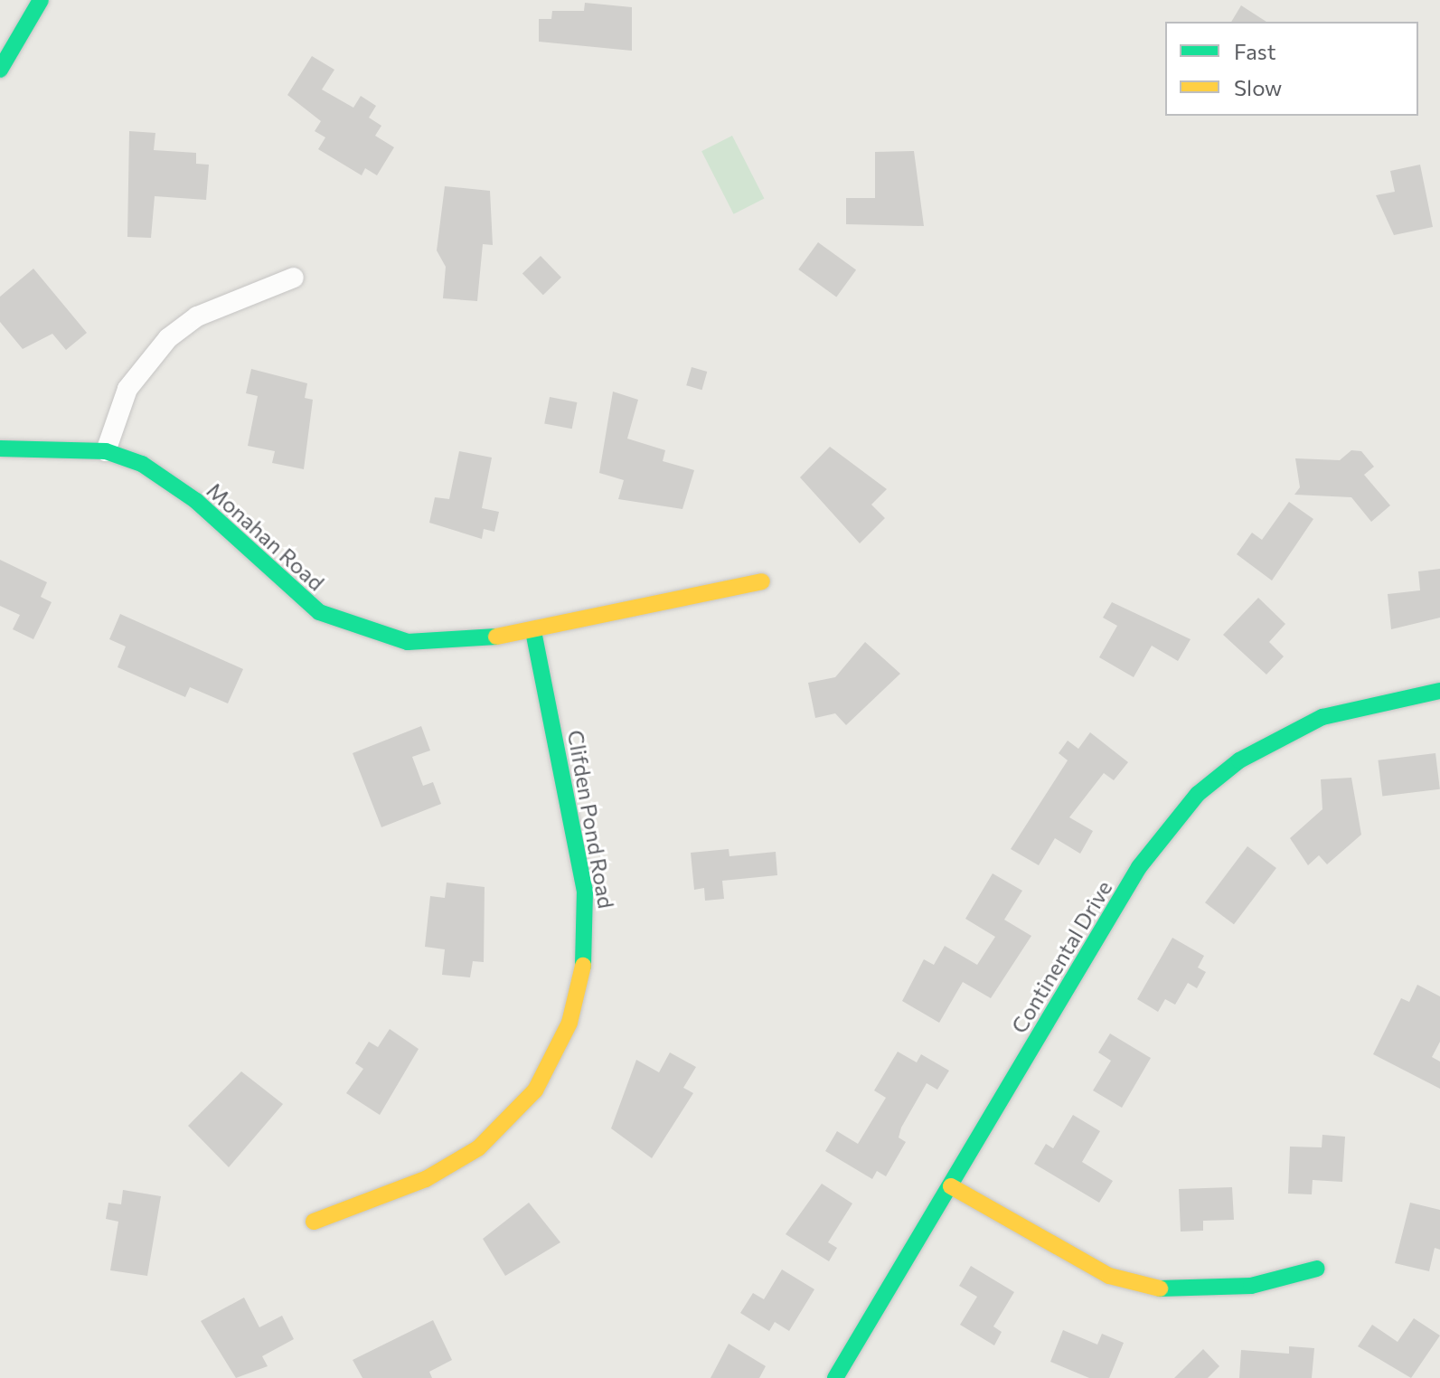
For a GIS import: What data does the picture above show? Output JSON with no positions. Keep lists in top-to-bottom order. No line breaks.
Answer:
{"streets":{"street":["Monahan Road","Clifden Pond Road","Continental Drive"]},"crossings":[["Monahan Road","Clifden Pond Road"]],"legend":["Fast","Slow"]}
